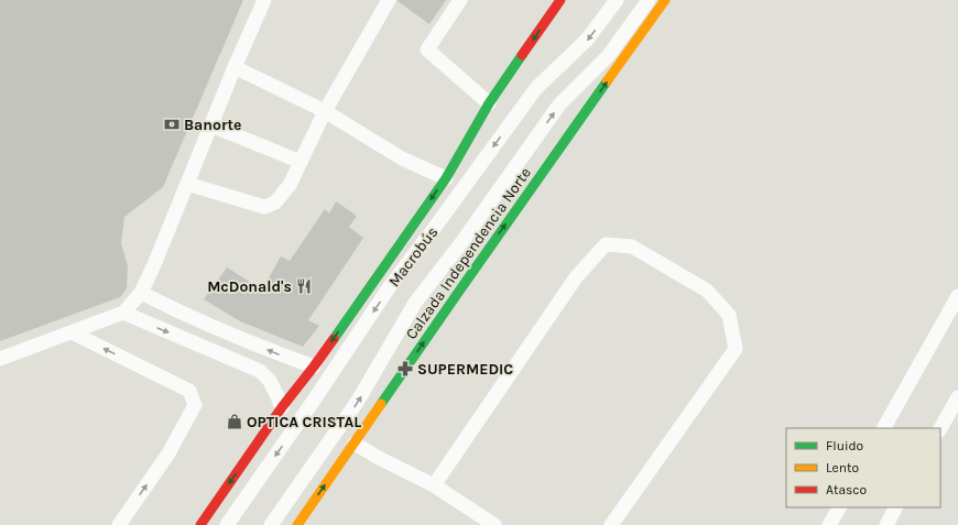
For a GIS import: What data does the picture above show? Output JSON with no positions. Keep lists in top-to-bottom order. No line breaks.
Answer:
{"streets":{"main road":["Calzada Independencia Norte"],"lane":["Macrobús"]},"places":{"bank":["Banorte"],"restaurant":["McDonald's"],"pharmacy":["SUPERMEDIC"],"shop":["OPTICA CRISTAL"]},"legend":["Fluido","Lento","Atasco"]}
